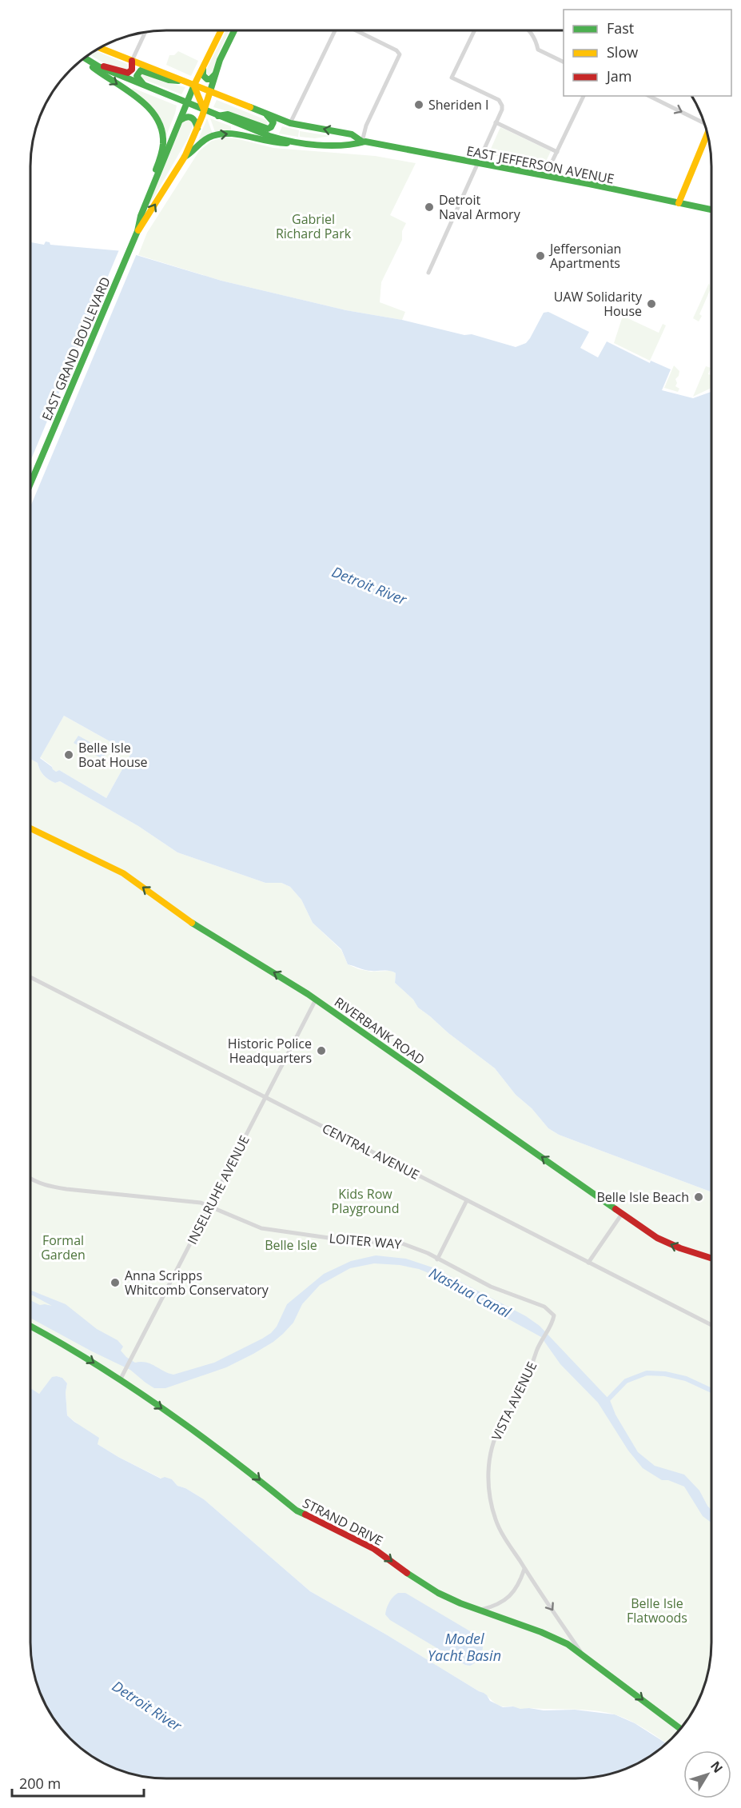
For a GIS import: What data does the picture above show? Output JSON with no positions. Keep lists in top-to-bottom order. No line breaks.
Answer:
{"streets":{"street":["EAST JEFFERSON AVENUE","EAST GRAND BOULEVARD","RIVERBANK ROAD","CENTRAL AVENUE","INSELRUHE AVENUE","LOITER WAY","VISTA AVENUE","STRAND DRIVE"]},"crossings":[["EAST JEFFERSON AVENUE","EAST GRAND BOULEVARD"],["RIVERBANK ROAD","INSELRUHE AVENUE"],["CENTRAL AVENUE","INSELRUHE AVENUE"],["INSELRUHE AVENUE","LOITER WAY"],["INSELRUHE AVENUE","STRAND DRIVE"],["LOITER WAY","VISTA AVENUE"],["VISTA AVENUE","STRAND DRIVE"]],"one_way":["RIVERBANK ROAD","STRAND DRIVE"],"water":["Detroit River","Nashua Canal","Model Yacht Basin"],"parks":["Gabriel Richard Park","Kids Row Playground","Formal Garden","Belle Isle","Belle Isle Flatwoods"],"places":["Sheriden I","Detroit Naval Armory","Jeffersonian Apartments","UAW Solidarity House","Belle Isle Boat House","Historic Police Headquarters","Belle Isle Beach","Anna Scripps Whitcomb Conservatory"],"legend":["Fast","Slow","Jam"],"scale_bar":"200 m","north":"top right"}
